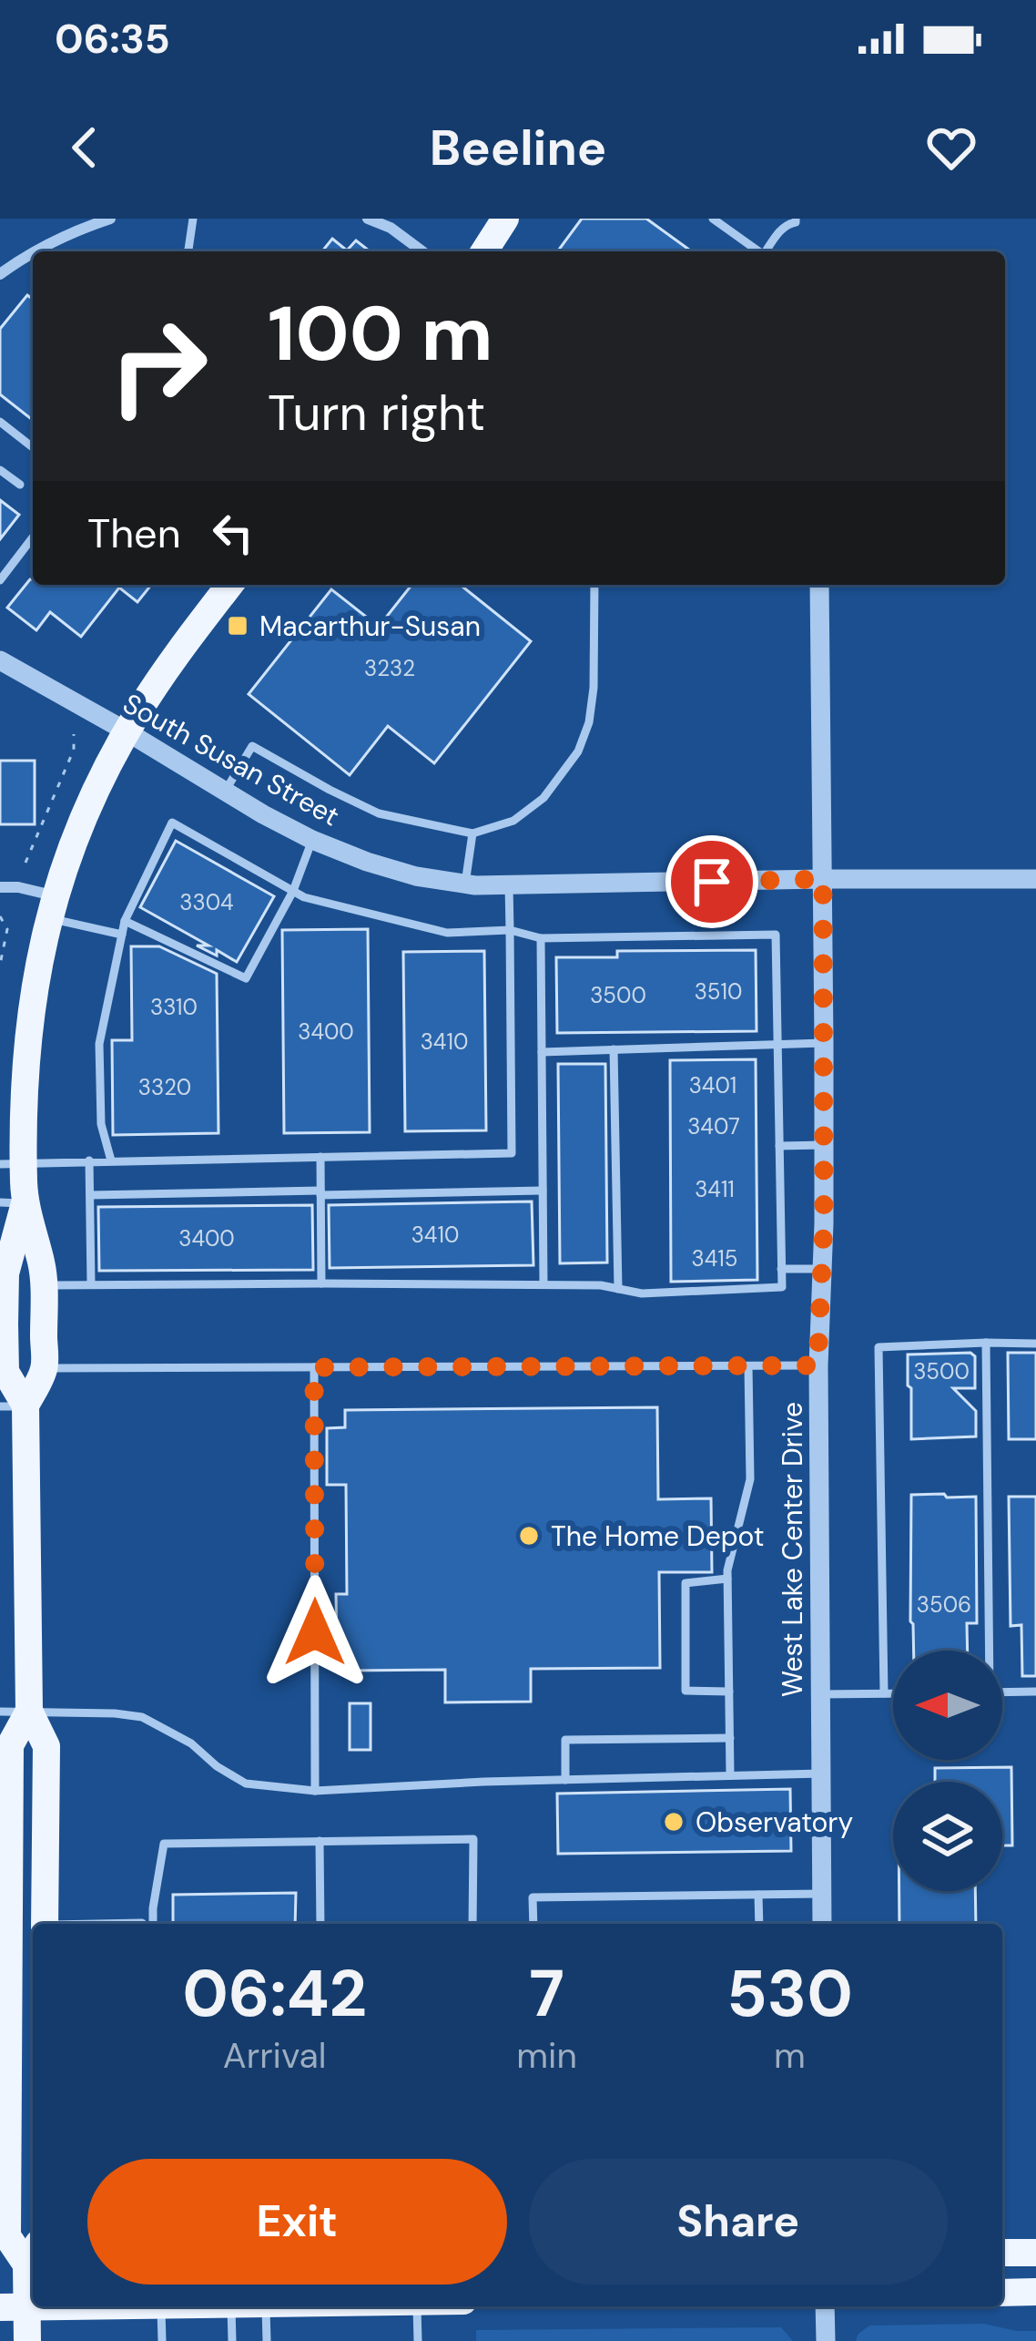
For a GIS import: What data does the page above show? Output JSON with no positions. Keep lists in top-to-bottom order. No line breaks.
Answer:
{"streets":{"street":["South Susan Street","West Lake Center Drive"]},"crossings":[["South Susan Street","West Lake Center Drive"]],"places":{"transit":["Macarthur-Susan"],"other":["The Home Depot","Observatory"]},"house_numbers":["3232","3304","3510","3500","3310","3400","3410","3401","3320","3407","3411","3410","3400","3415","3500","3506"],"north":"left","page":{"status":"06:35","header":"Beeline","turn":["100 m","Turn right"],"then":"Then","eta":["06:42","Arrival","7","min","530","m"],"buttons":["Exit","Share"]}}
